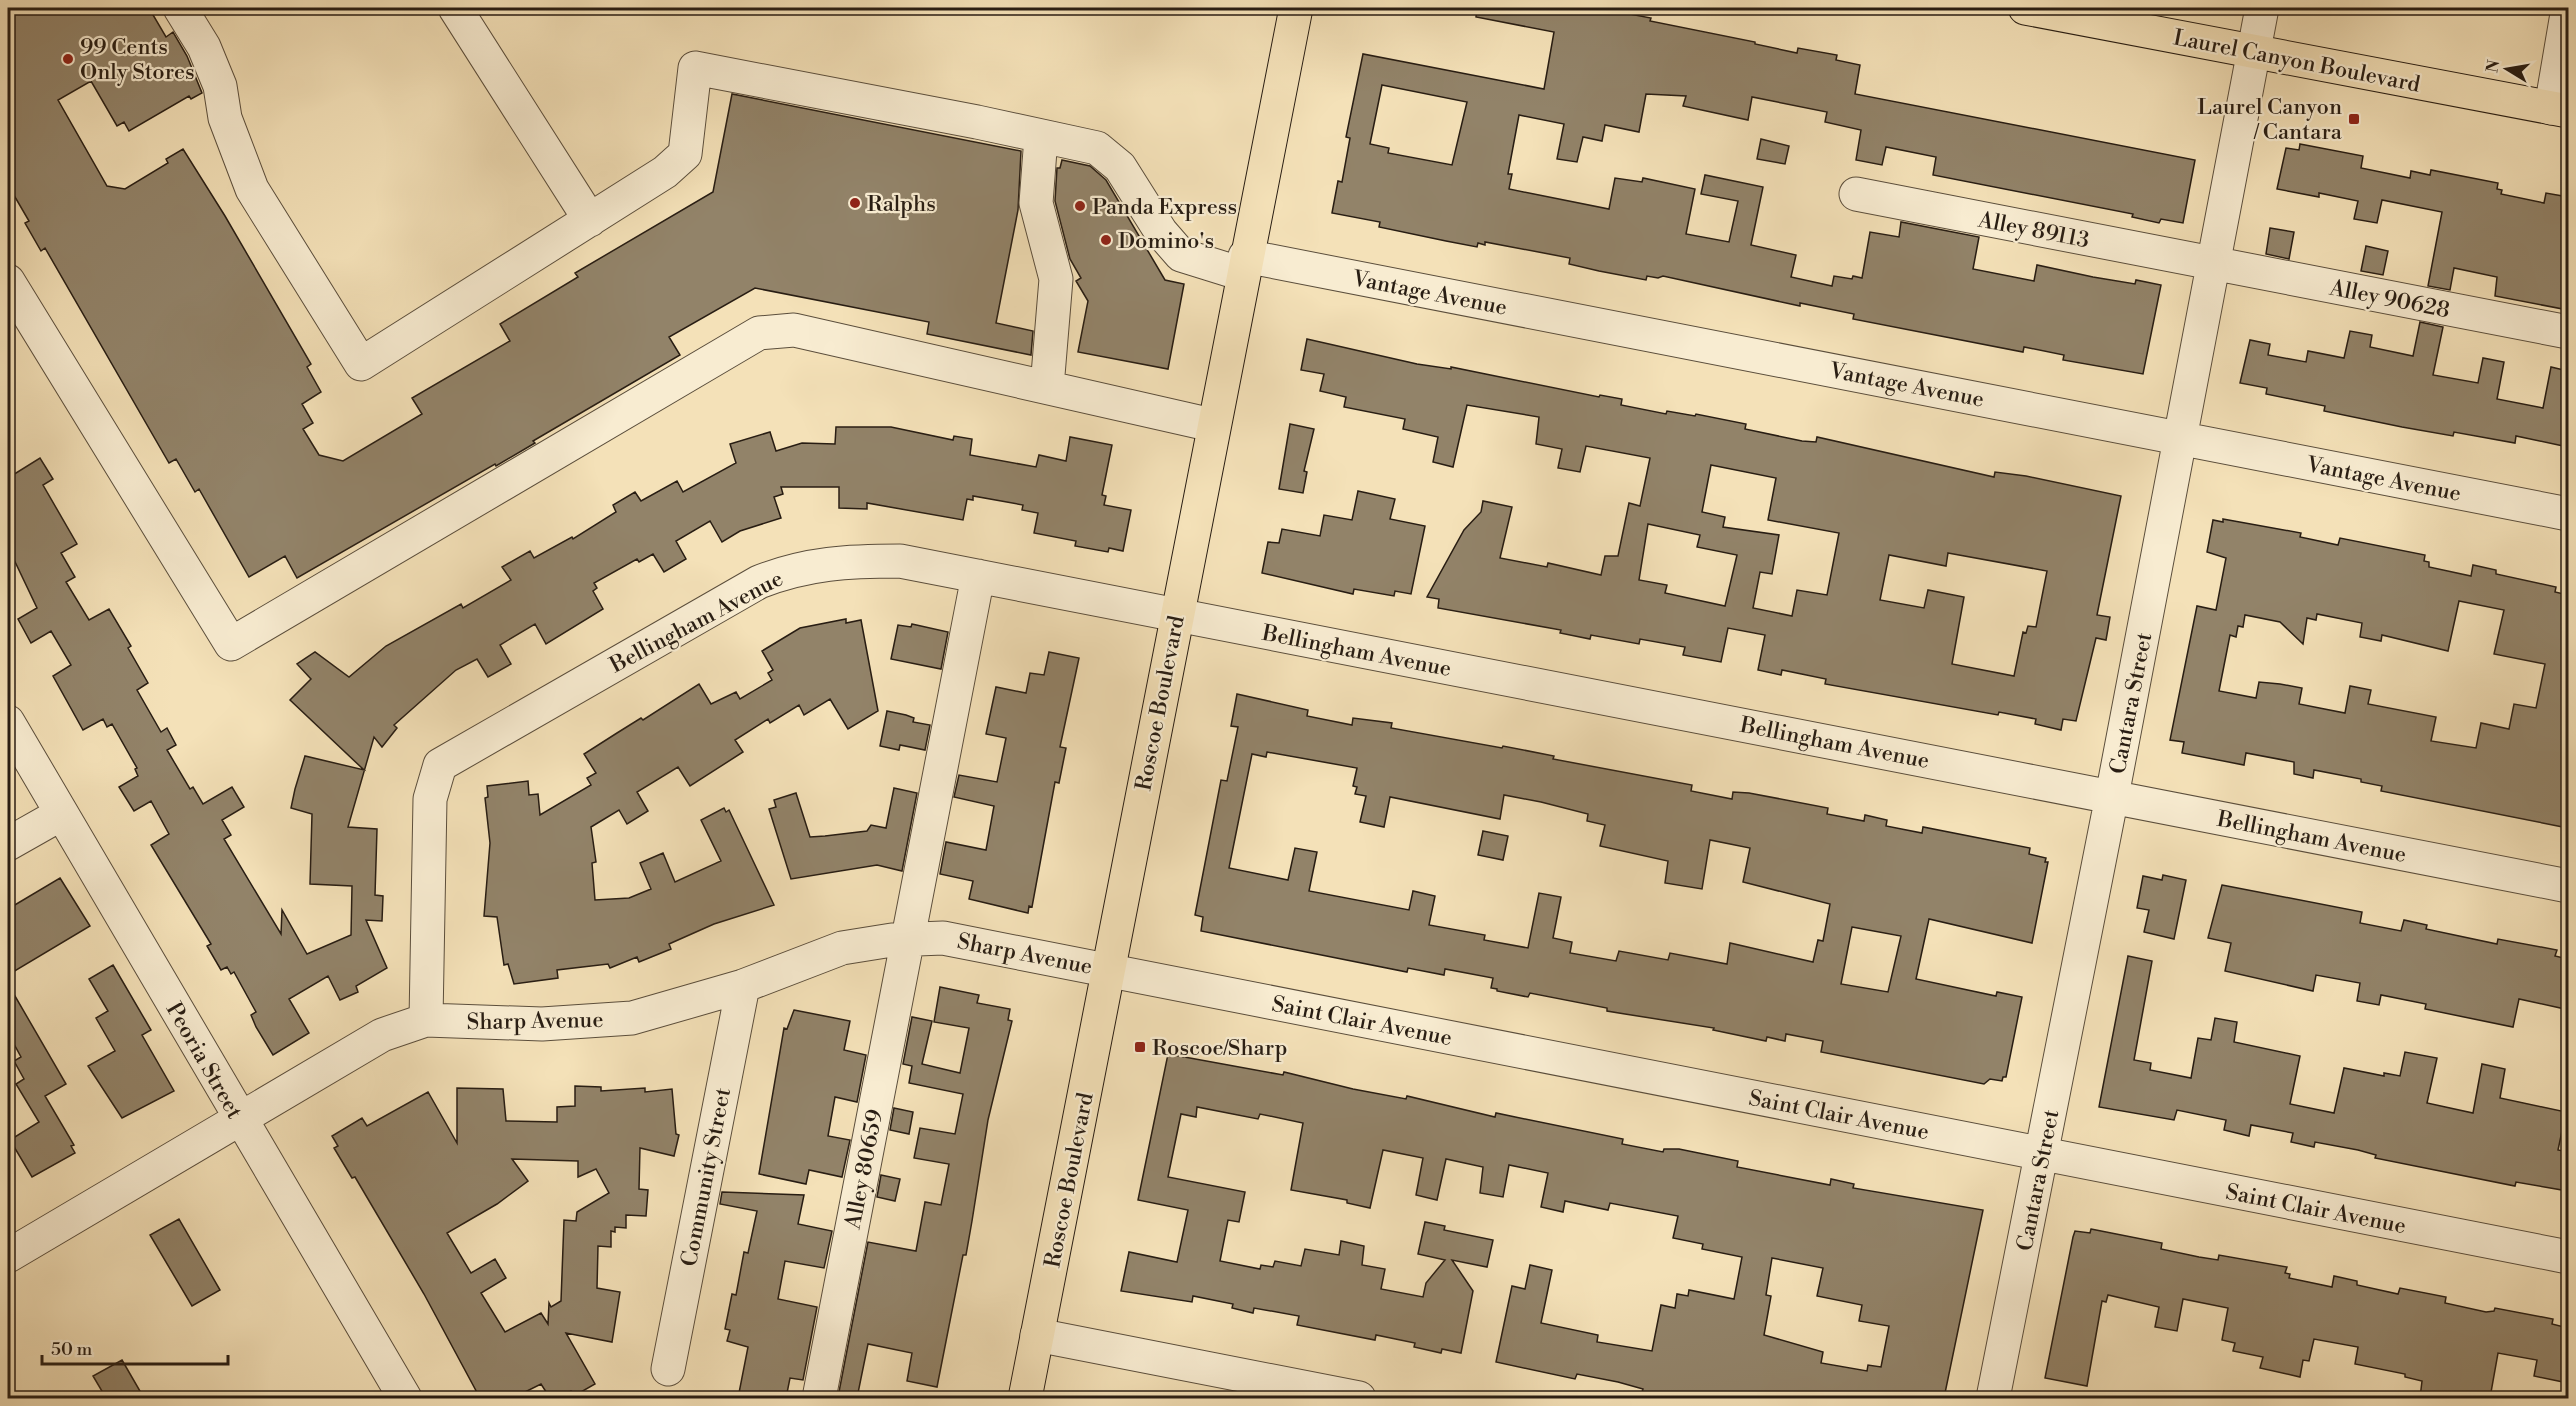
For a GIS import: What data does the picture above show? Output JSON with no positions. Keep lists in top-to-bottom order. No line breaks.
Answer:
{"streets":{"main road":["Laurel Canyon Boulevard","Roscoe Boulevard"],"street":["Alley 89113","Vantage Avenue","Alley 90628","Bellingham Avenue","Cantara Street","Sharp Avenue","Saint Clair Avenue","Peoria Street","Alley 80659","Community Street"]},"crossings":[["Laurel Canyon Boulevard","Cantara Street"],["Alley 89113","Alley 90628"],["Alley 89113","Cantara Street"],["Vantage Avenue","Roscoe Boulevard"],["Vantage Avenue","Cantara Street"],["Alley 90628","Cantara Street"],["Bellingham Avenue","Roscoe Boulevard"],["Bellingham Avenue","Cantara Street"],["Bellingham Avenue","Sharp Avenue"],["Bellingham Avenue","Alley 80659"],["Roscoe Boulevard","Sharp Avenue"],["Roscoe Boulevard","Saint Clair Avenue"],["Cantara Street","Saint Clair Avenue"],["Sharp Avenue","Saint Clair Avenue"],["Sharp Avenue","Peoria Street"],["Sharp Avenue","Alley 80659"],["Sharp Avenue","Community Street"]],"places":{"other":["99 Cents Only Stores","Ralphs","Panda Express","Domino's"],"transit":["Laurel Canyon / Cantara","Roscoe/Sharp"]},"scale_bar":"50 m","north":"left"}
